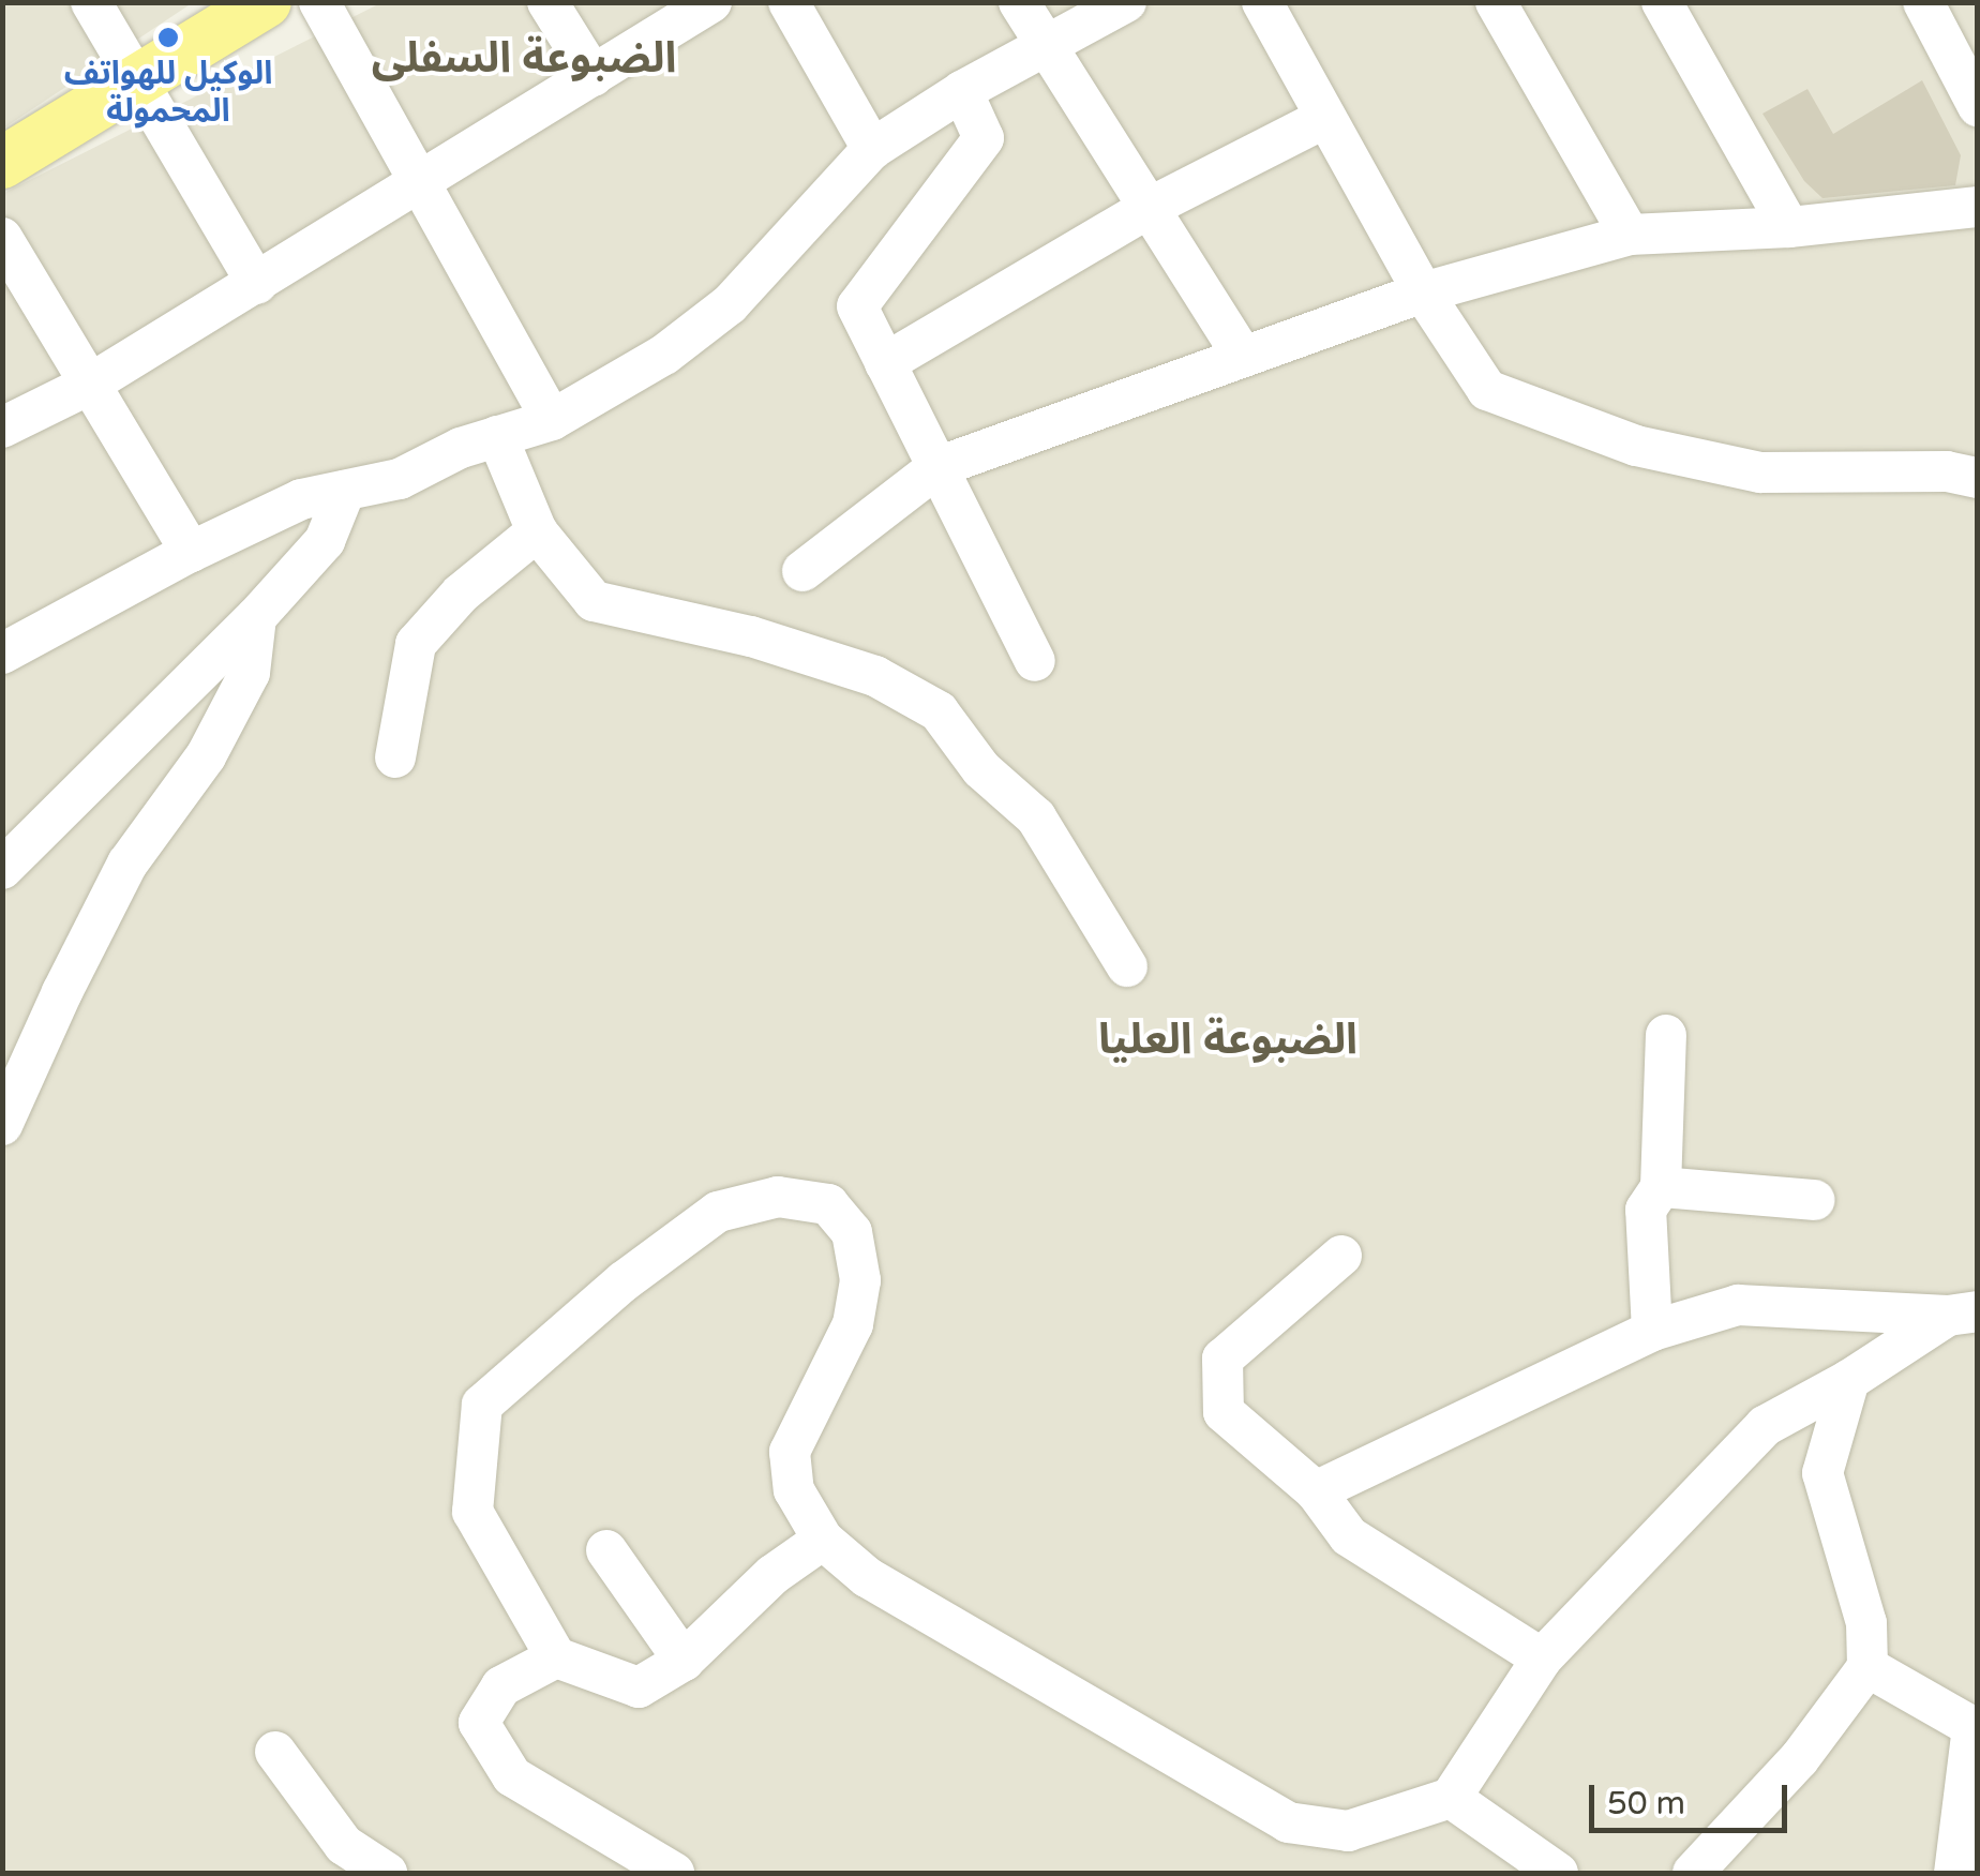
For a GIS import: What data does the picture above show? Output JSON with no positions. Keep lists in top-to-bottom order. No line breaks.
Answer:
{"districts":["الضبوعة السفلى","الضبوعة العليا"],"places":["الوكيل للهواتف المحمولة"],"scale_bar":"50 m"}
